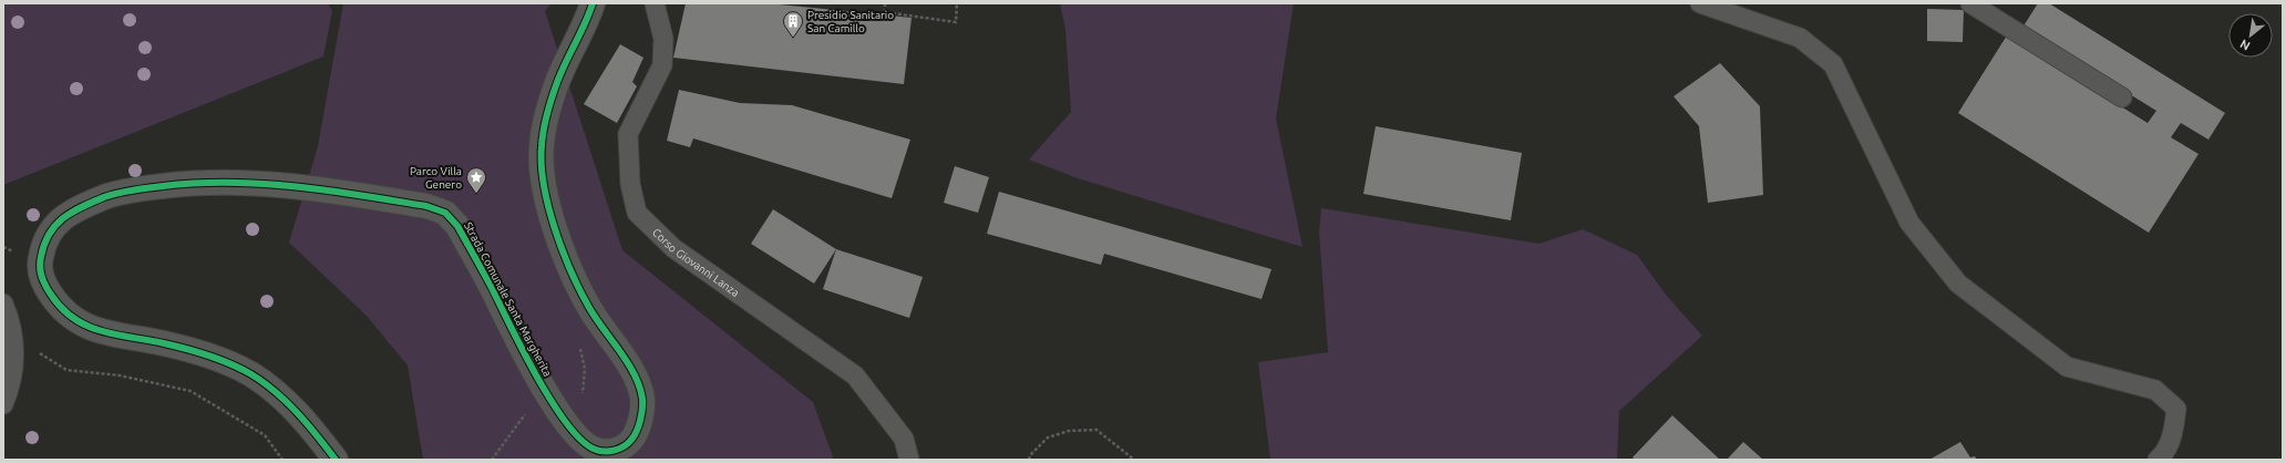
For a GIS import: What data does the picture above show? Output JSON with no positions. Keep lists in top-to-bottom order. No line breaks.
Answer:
{"streets":{"street":["Strada Comunale Santa Margherita"],"lane":["Corso Giovanni Lanza"]},"places":{"building":["Presidio Sanitario San Camillo"],"place":["Parco Villa Genero"]},"north":"bottom left"}
